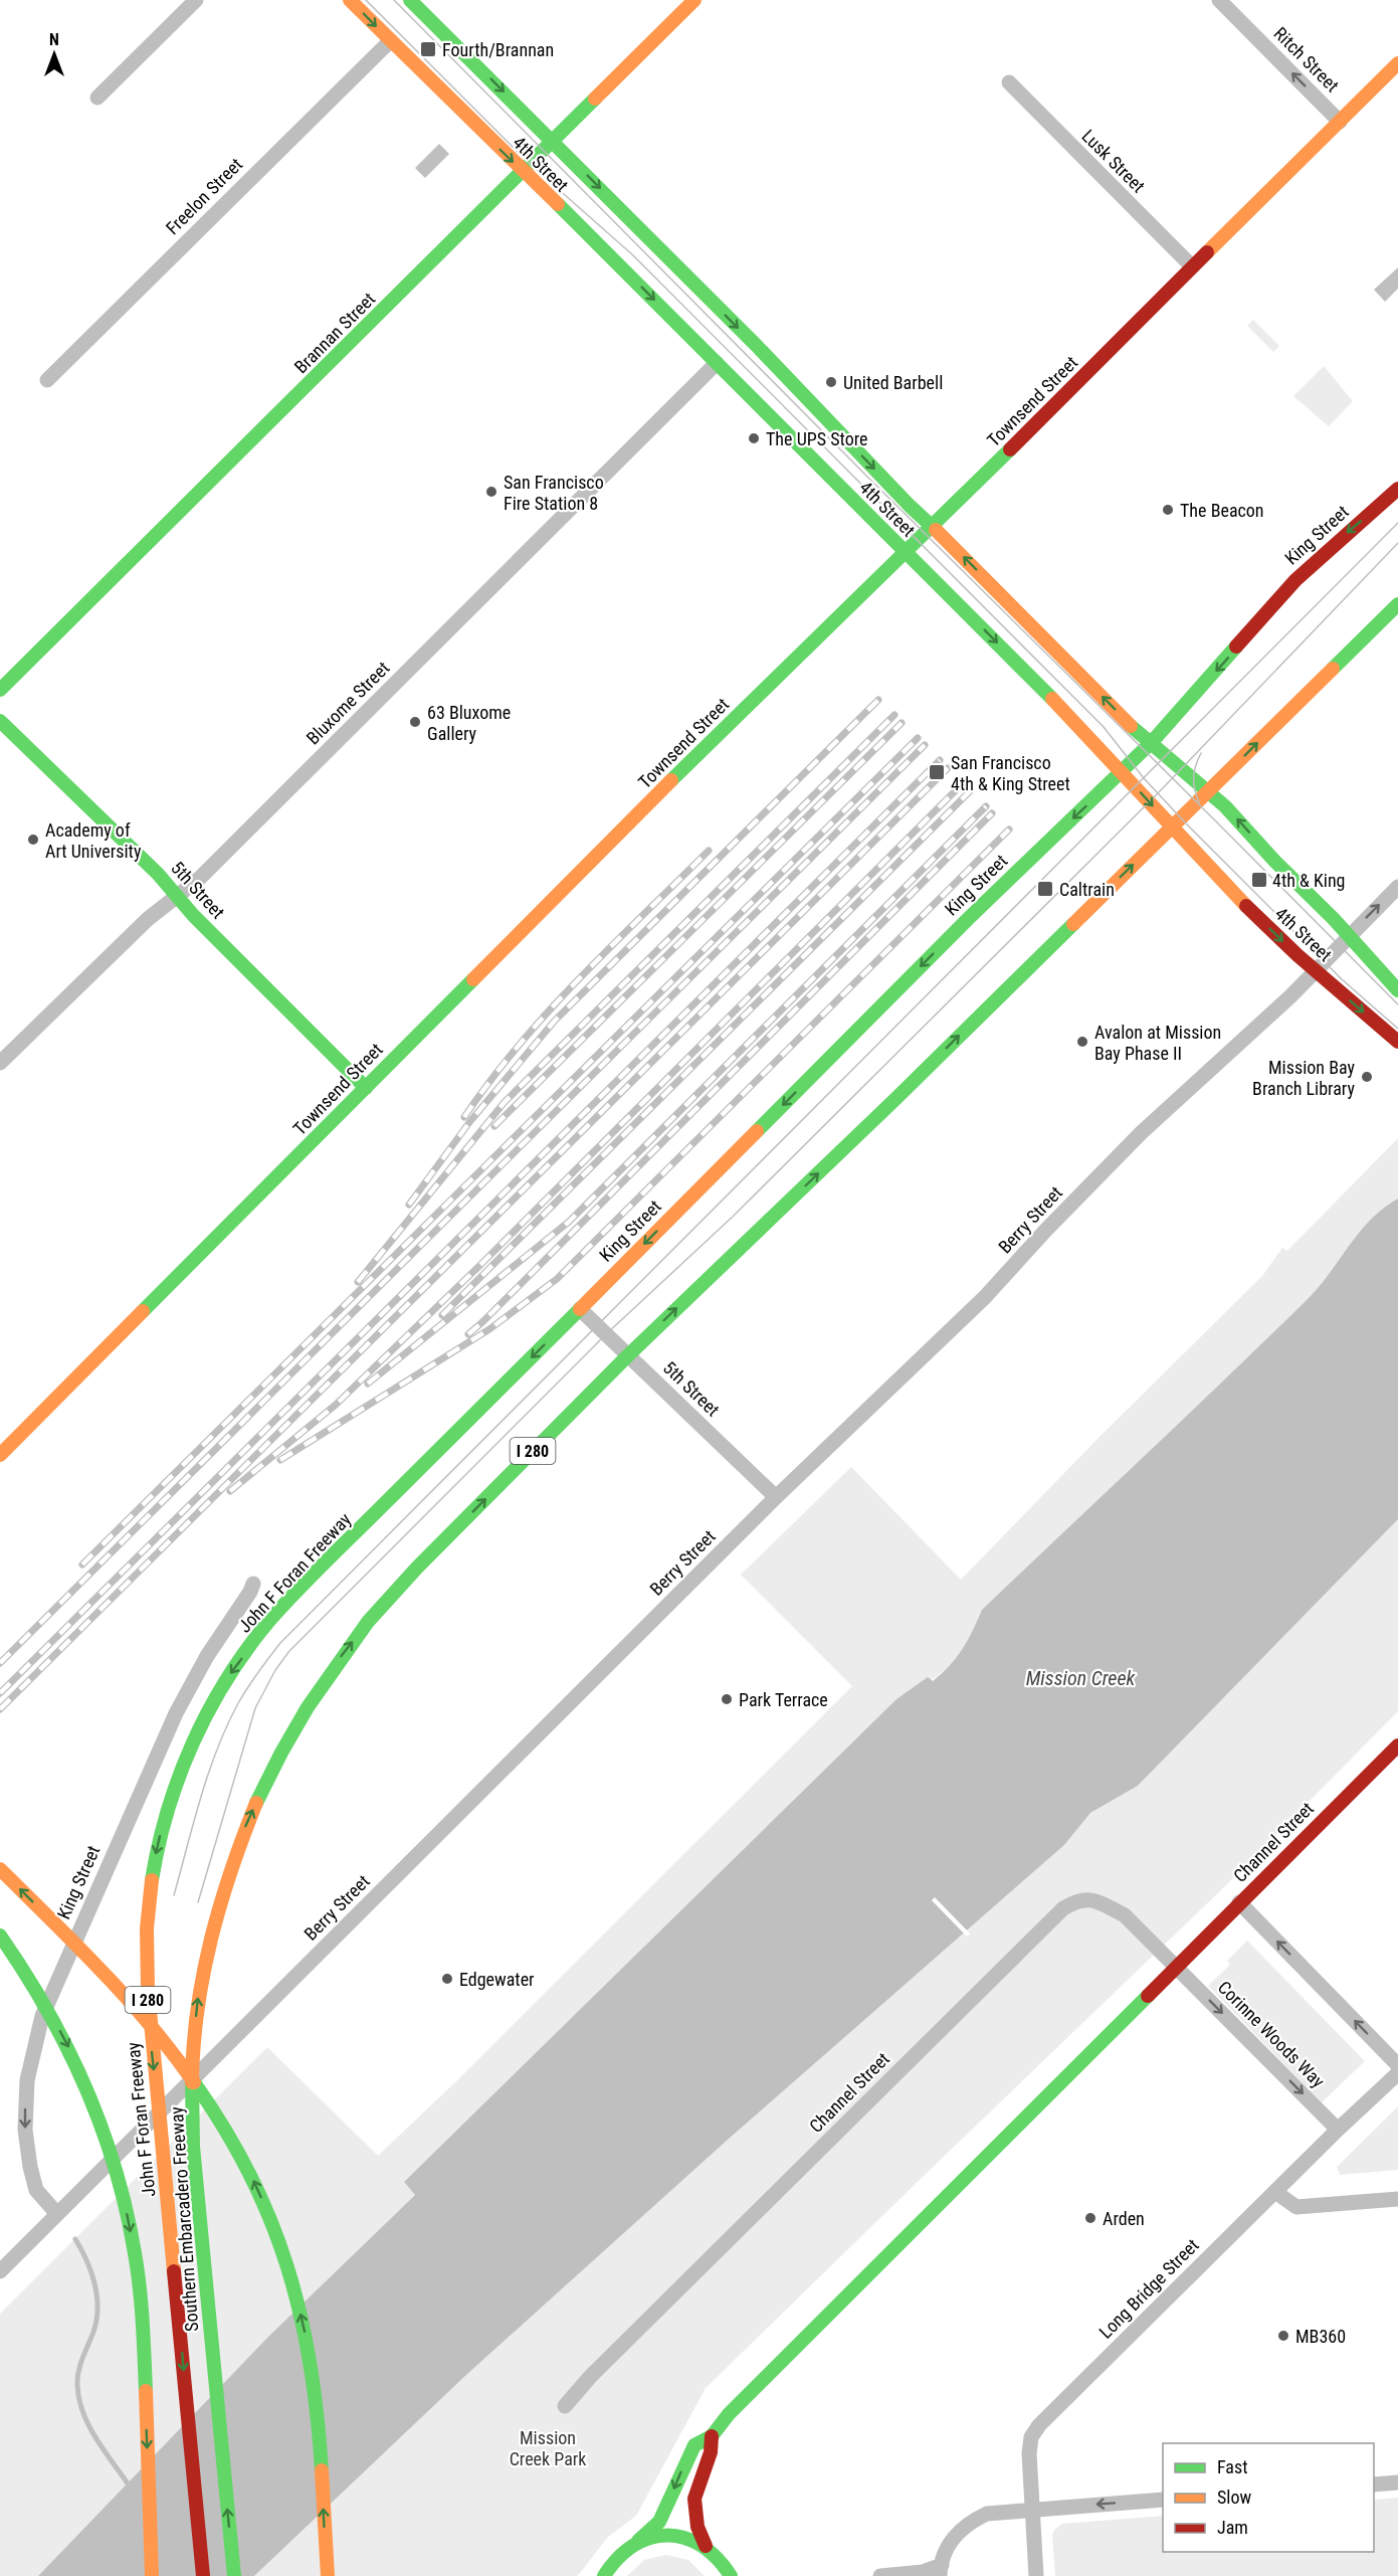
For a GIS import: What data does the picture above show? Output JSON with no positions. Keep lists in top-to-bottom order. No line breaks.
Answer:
{"streets":{"main road":["4th Street","Brannan Street","Townsend Street","King Street","5th Street","I 280","John F Foran Freeway","Channel Street","Southern Embarcadero Freeway"],"street":["Ritch Street","Lusk Street","Freelon Street","Bluxome Street","Berry Street","Corinne Woods Way","Long Bridge Street"]},"crossings":[["Ritch Street","Townsend Street"],["Lusk Street","Townsend Street"],["4th Street","Freelon Street"],["4th Street","Brannan Street"],["4th Street","Townsend Street"],["4th Street","King Street"],["4th Street","Bluxome Street"],["4th Street","Berry Street"],["Townsend Street","5th Street"],["King Street","5th Street"],["King Street","Berry Street"],["King Street","John F Foran Freeway"],["Bluxome Street","5th Street"],["5th Street","Berry Street"],["5th Street","John F Foran Freeway"],["5th Street","Southern Embarcadero Freeway"],["Channel Street","Corinne Woods Way"],["Corinne Woods Way","Long Bridge Street"]],"one_way":["Ritch Street","John F Foran Freeway","Southern Embarcadero Freeway"],"water":["Mission Creek"],"parks":["Mission Creek Park"],"places":{"transit":["Fourth/Brannan","San Francisco 4th & King Street","4th & King","Caltrain"],"other":["United Barbell","The UPS Store","San Francisco Fire Station 8","The Beacon","63 Bluxome Gallery","Academy of Art University","Avalon at Mission Bay Phase II","Mission Bay Branch Library","Park Terrace","Edgewater","Arden","MB360"]},"legend":["Fast","Slow","Jam"],"north":"top"}
